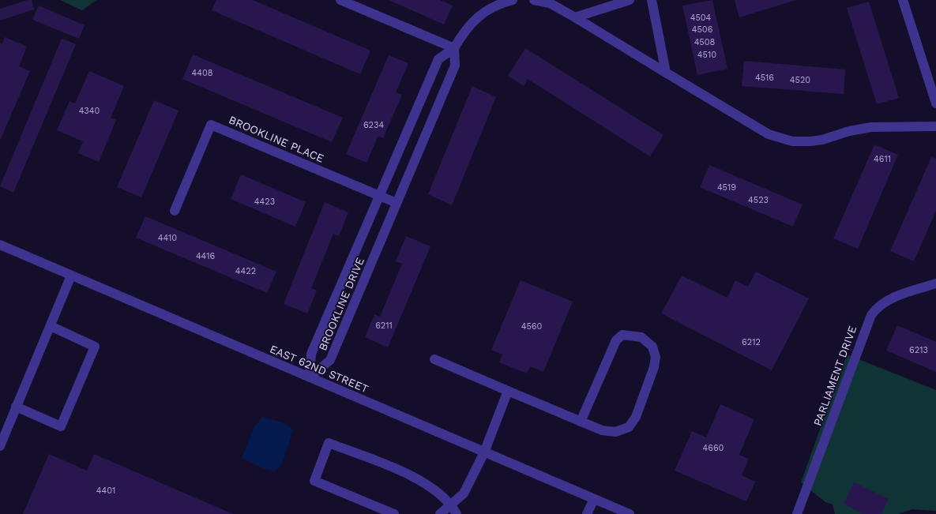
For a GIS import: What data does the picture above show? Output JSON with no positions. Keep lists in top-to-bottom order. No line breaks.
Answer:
{"streets":{"street":["BROOKLINE PLACE","BROOKLINE DRIVE","EAST 62ND STREET","PARLIAMENT DRIVE"]},"crossings":[["BROOKLINE PLACE","BROOKLINE DRIVE"],["BROOKLINE DRIVE","EAST 62ND STREET"]],"house_numbers":["4504","4506","4508","4510","4408","4516","4520","4340","6234","4611","4519","4523","4423","4410","4416","4422","6211","4560","6212","6213","4660","4401"]}
